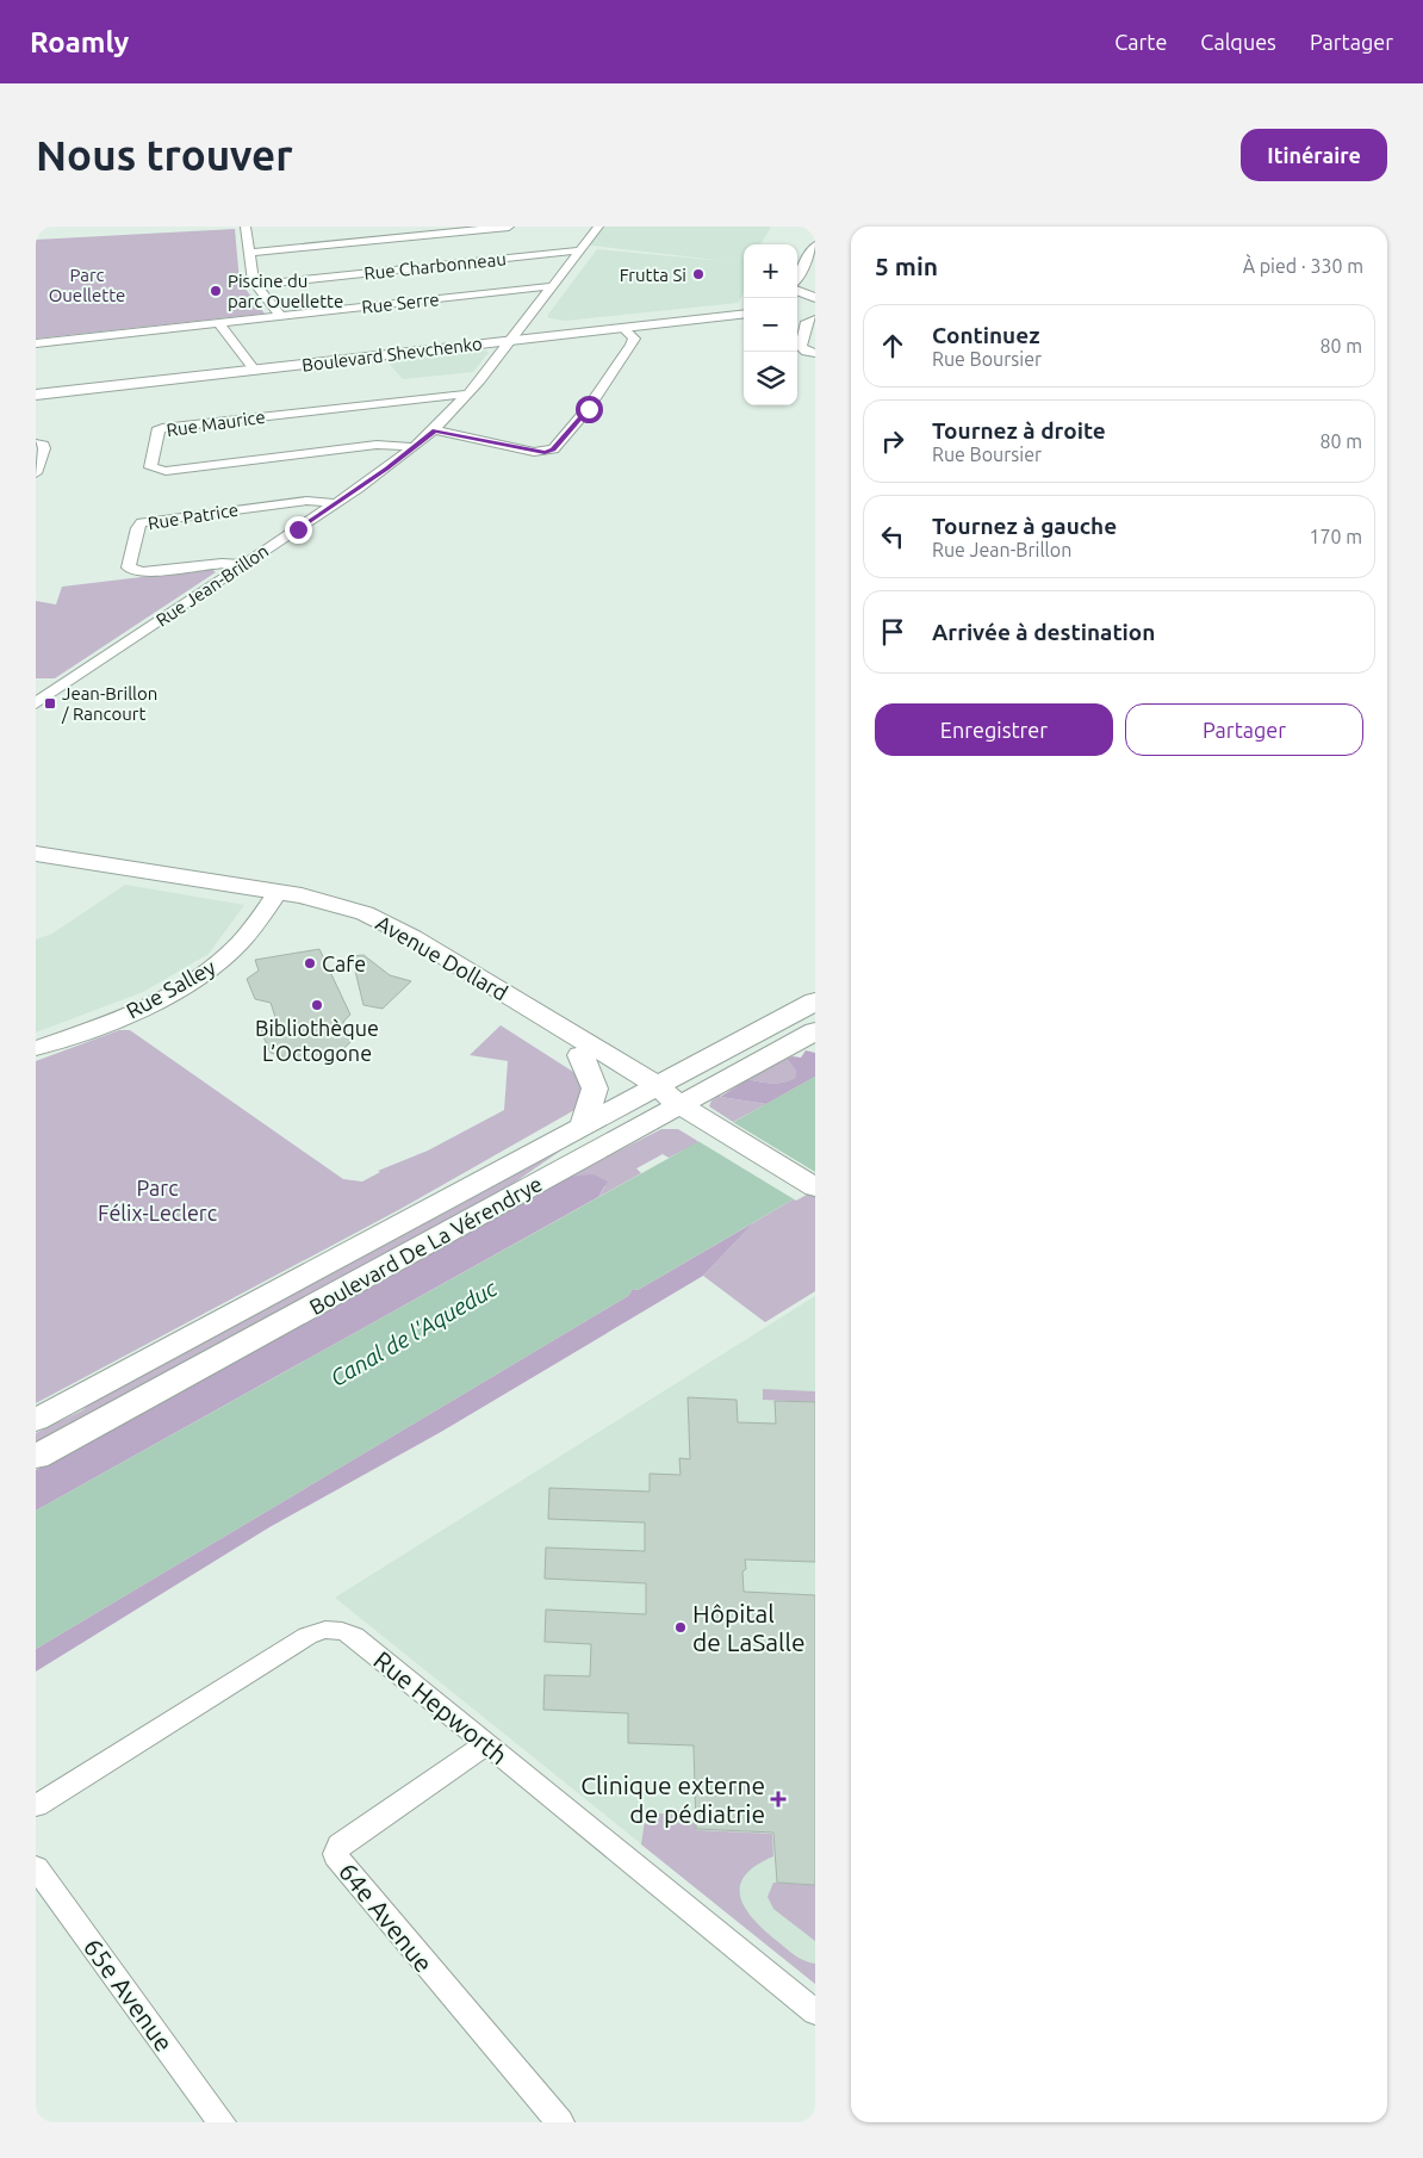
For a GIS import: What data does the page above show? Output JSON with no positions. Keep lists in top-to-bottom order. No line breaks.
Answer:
{"streets":{"main road":["Avenue Dollard","Boulevard De La Vérendrye"],"street":["Rue Charbonneau","Rue Serre","Boulevard Shevchenko","Rue Maurice","Rue Patrice","Rue Jean-Brillon","Rue Salley","Rue Hepworth","64e Avenue","65e Avenue"]},"crossings":[["Rue Charbonneau","Rue Jean-Brillon"],["Rue Serre","Rue Jean-Brillon"],["Boulevard Shevchenko","Rue Jean-Brillon"],["Rue Maurice","Rue Jean-Brillon"],["Rue Patrice","Rue Jean-Brillon"],["Avenue Dollard","Rue Salley"],["Avenue Dollard","Boulevard De La Vérendrye"],["Rue Hepworth","64e Avenue"]],"water":["Canal de l'Aqueduc"],"parks":["Parc Ouellette","Parc Félix-Leclerc"],"places":{"other":["Frutta Si","Piscine du parc Ouellette","Cafe","Bibliothèque L’Octogone","Hôpital de LaSalle"],"transit":["Jean-Brillon / Rancourt"],"health":["Clinique externe de pédiatrie"]},"page":{"header":"Roamly","nav":["Carte","Calques","Partager"],"buttons":["Itinéraire",["Enregistrer","Partager"]],"title":"Nous trouver","heading":["5 min","À pied · 330 m"],"map_buttons":["+","−"],"list":[["Continuez","Rue Boursier","80 m"],["Tournez à droite","Rue Boursier","80 m"],["Tournez à gauche","Rue Jean-Brillon","170 m"],"Arrivée à destination"]}}
